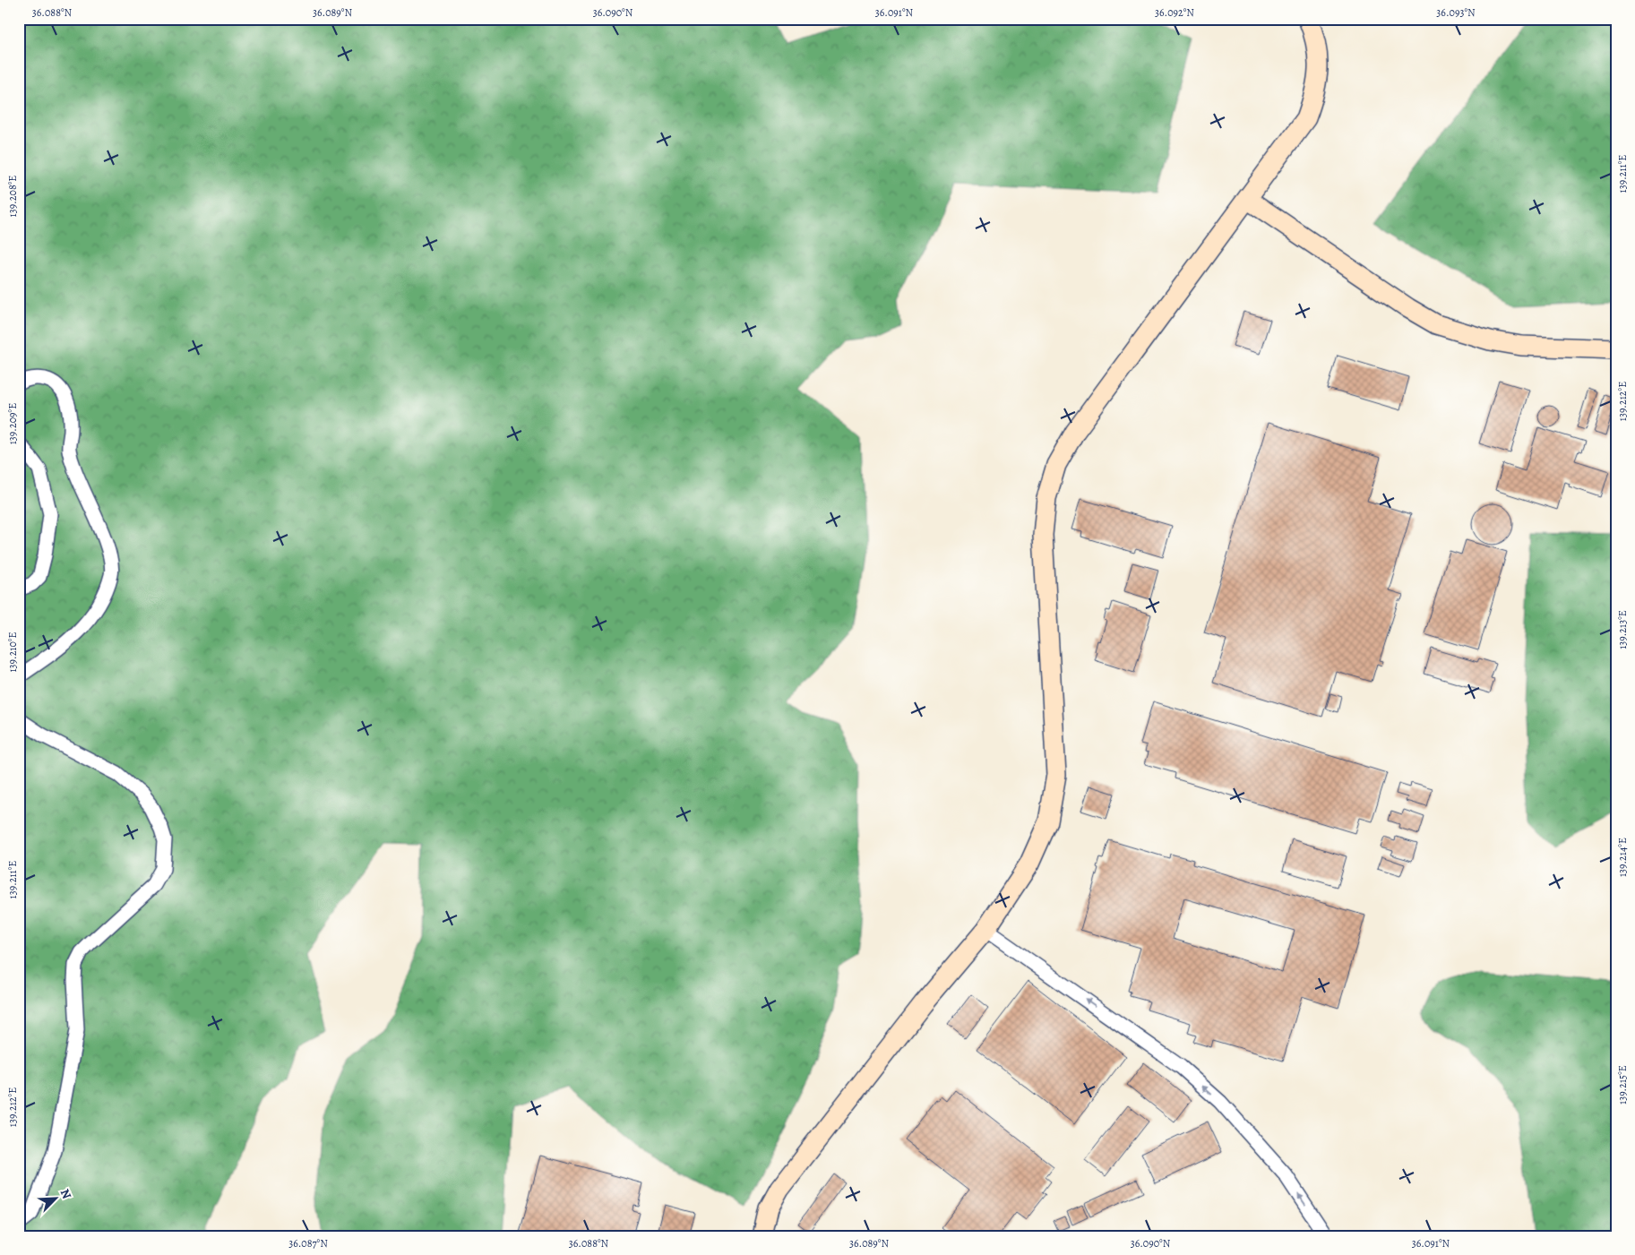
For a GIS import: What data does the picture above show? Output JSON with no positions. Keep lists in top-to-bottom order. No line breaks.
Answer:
{"north":"top right","coordinates":["36.088°N","36.089°N","36.090°N","36.091°N","36.092°N","36.093°N","139.211°E","139.208°E","139.212°E","139.209°E","139.213°E","139.210°E","139.214°E","139.215°E","36.087°N"]}
